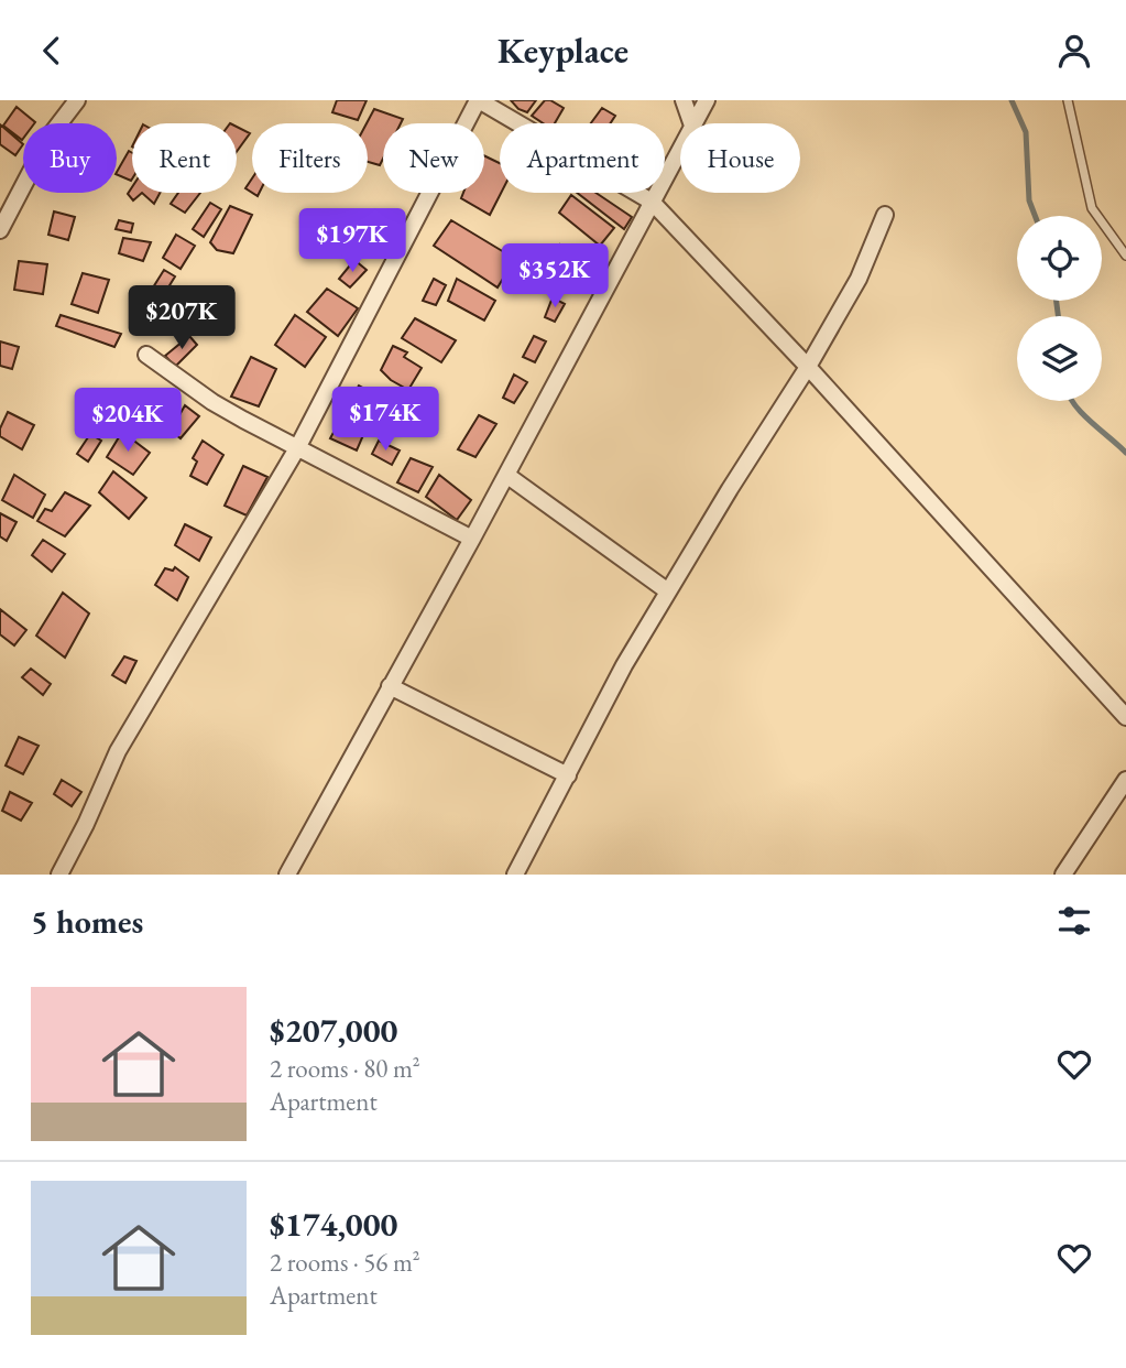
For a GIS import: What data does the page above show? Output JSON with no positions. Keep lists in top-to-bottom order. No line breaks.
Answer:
{"page":{"header":"Keyplace","chip":["Buy","Rent","Filters","New","Apartment","House"],"price":["$197K","$352K","$207K","$174K","$204K"],"heading":"5 homes","list":[{"name":"$207,000","note":"2 rooms · 80 m² · Apartment"},{"name":"$174,000","note":"2 rooms · 56 m² · Apartment"}]}}
